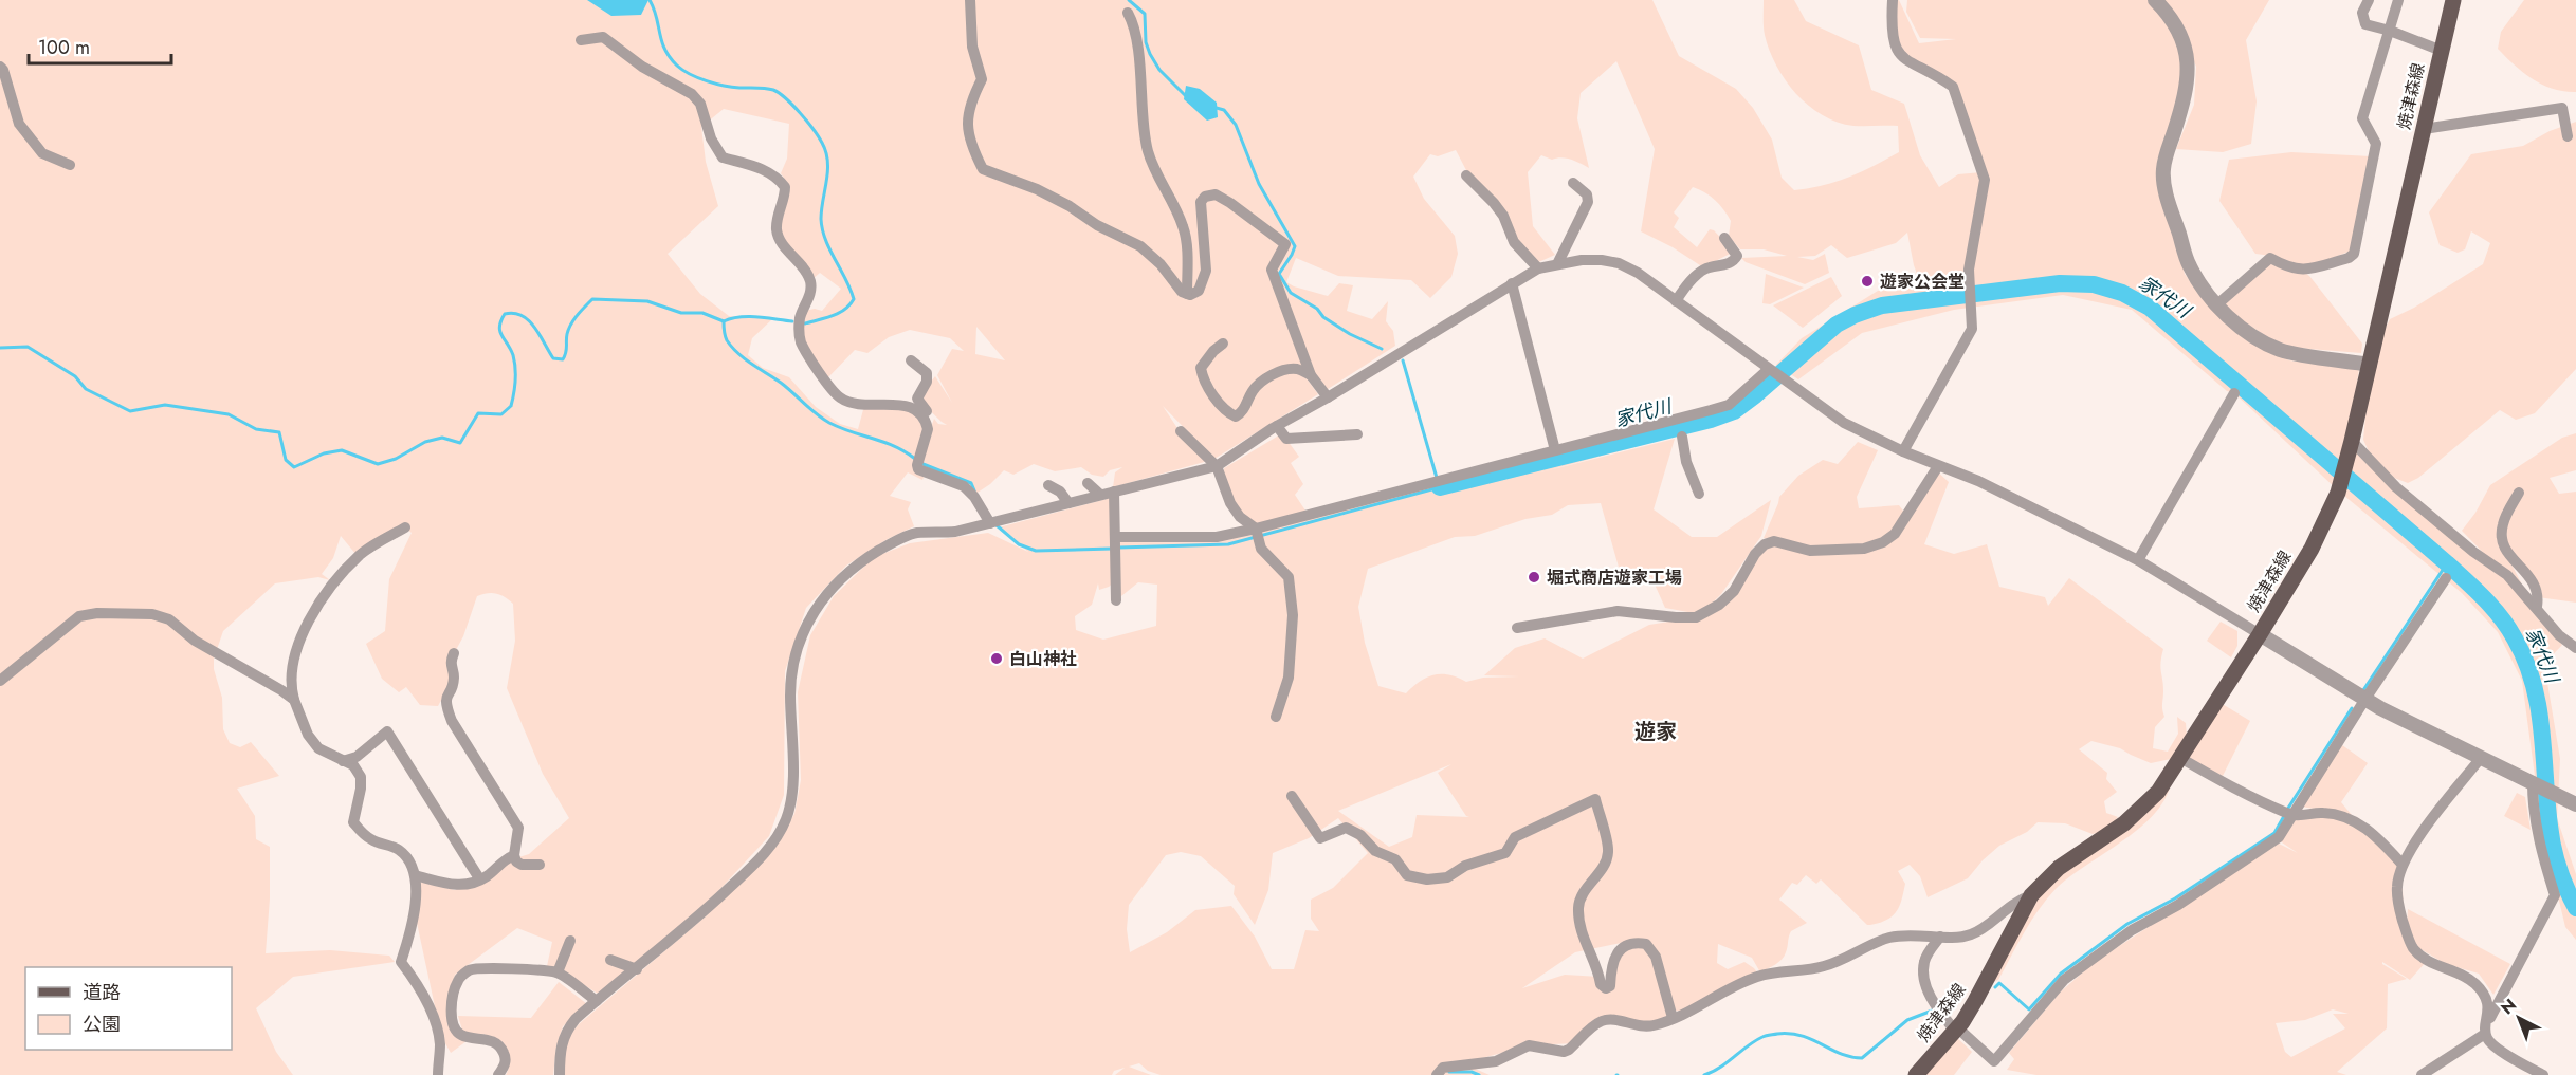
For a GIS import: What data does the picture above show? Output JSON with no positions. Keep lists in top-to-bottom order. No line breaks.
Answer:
{"streets":{"main road":["焼津森線"]},"districts":["遊家"],"water":["家代川"],"places":["遊家公会堂","堀式商店遊家工場","白山神社"],"legend":["道路","公園"],"scale_bar":"100 m","north":"top left"}
